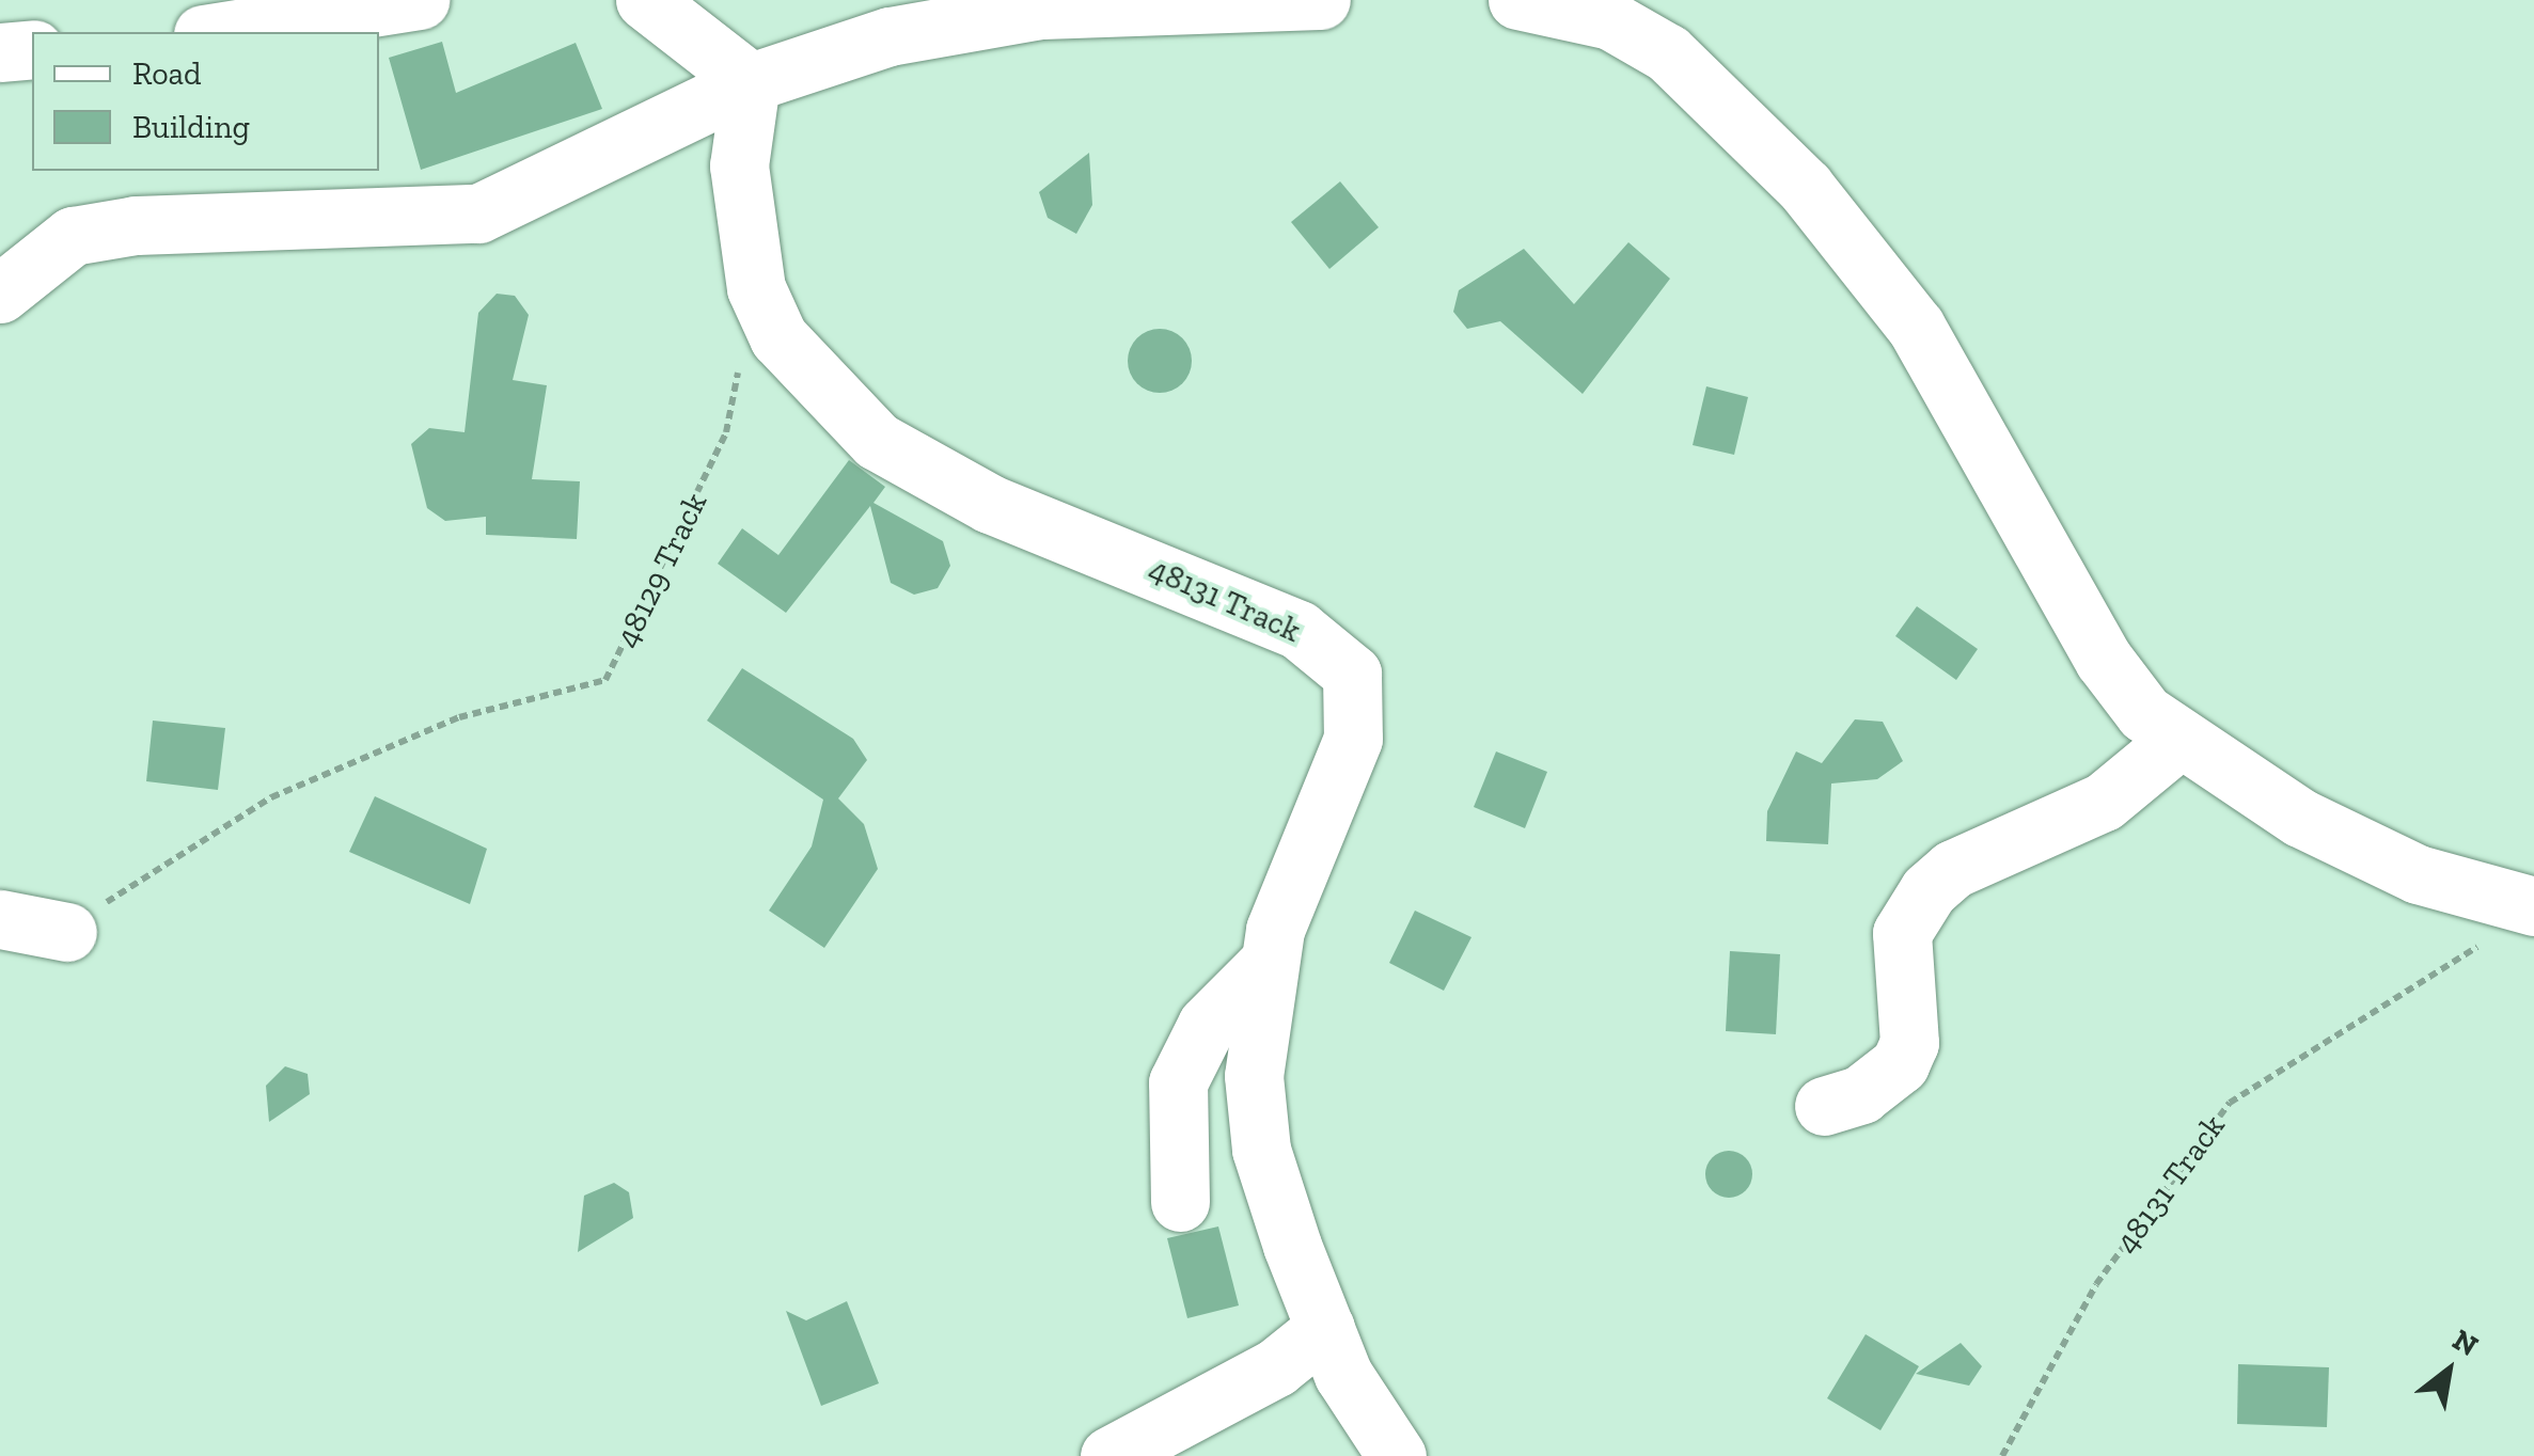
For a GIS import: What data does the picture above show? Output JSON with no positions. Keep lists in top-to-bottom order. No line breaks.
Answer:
{"streets":{"street":["48131 Track"],"path":["48129 Track"]},"legend":["Road","Building"],"north":"top right"}
